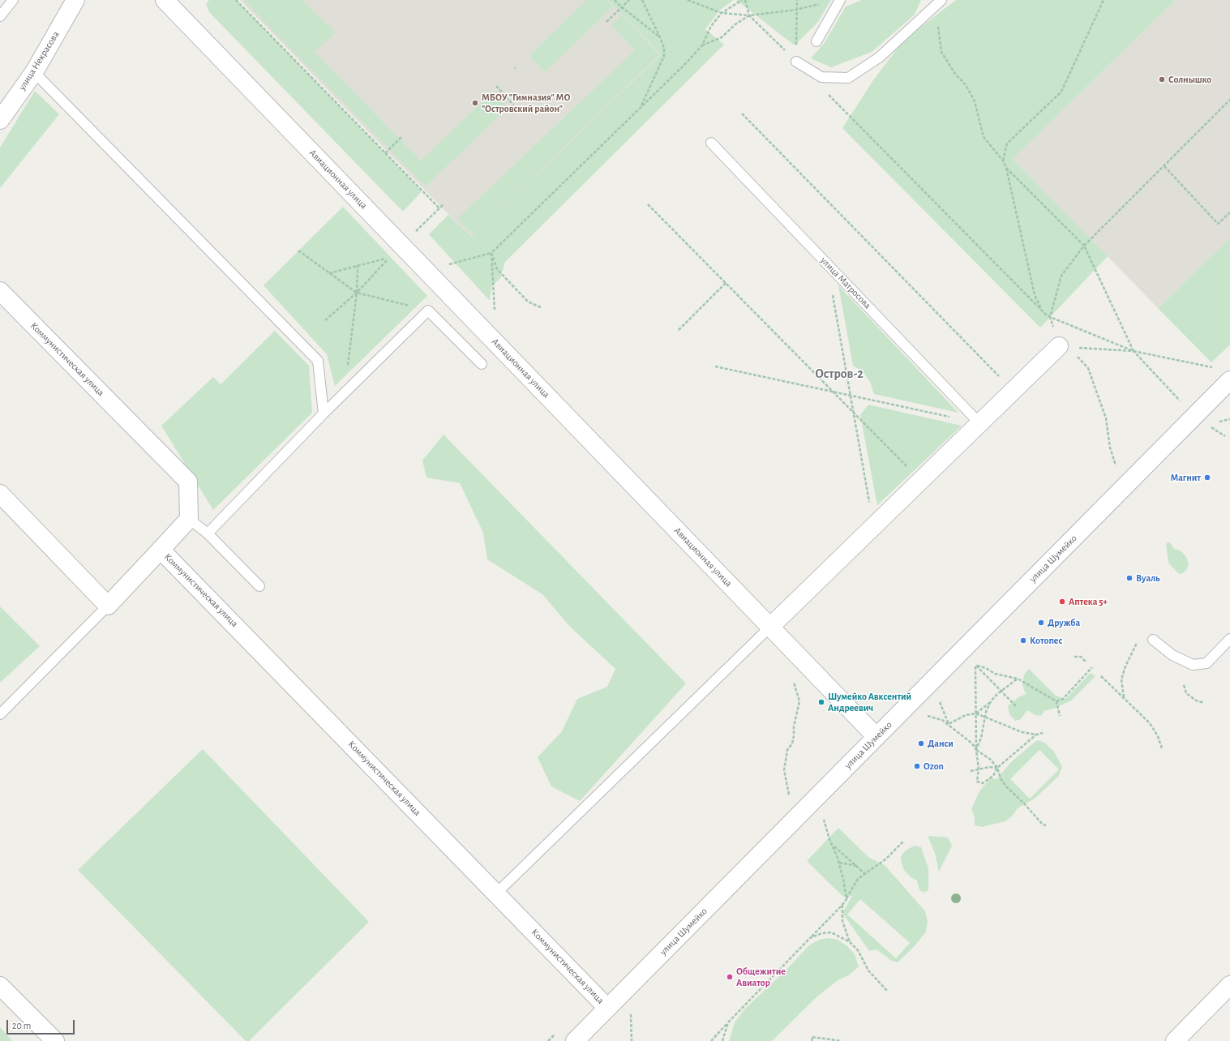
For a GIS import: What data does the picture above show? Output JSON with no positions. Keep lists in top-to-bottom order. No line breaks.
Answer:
{"streets":{"street":["улица Некрасова","Авиационная улица","Коммунистическая улица","улица Шумейко"],"lane":["улица Матросова"]},"crossings":[["Авиационная улица","улица Шумейко"],["Коммунистическая улица","улица Шумейко"]],"districts":["Остров-2"],"places":["Солнышко","МБОУ \"Гимназия\" МО \"Островский район\"","Магнит","Вуаль","Аптека 5+","Дружба","Котопес","Шумейко Авксентий Андреевич","Данси","Ozon","Общежитие Авиатор"],"scale_bar":"20 m"}
